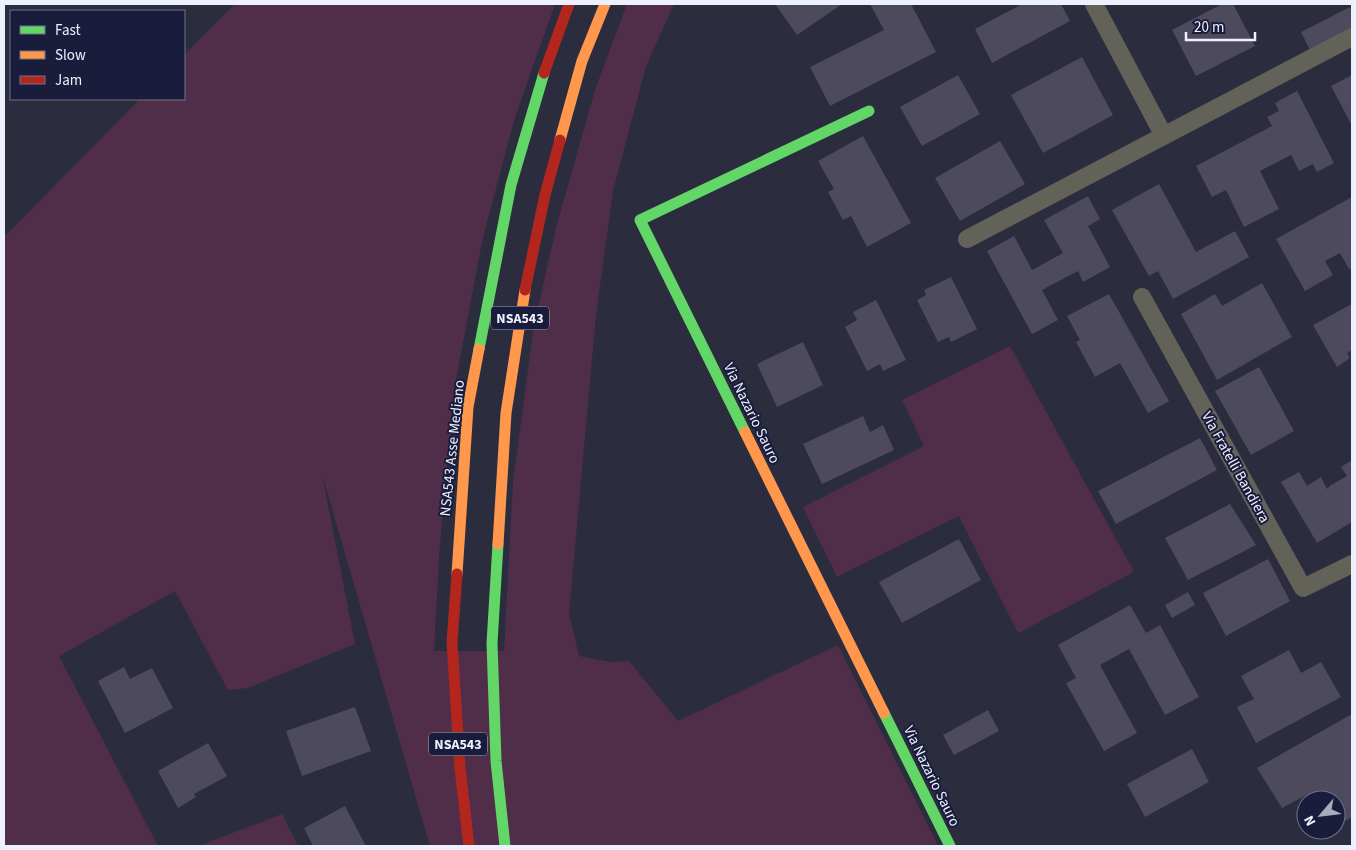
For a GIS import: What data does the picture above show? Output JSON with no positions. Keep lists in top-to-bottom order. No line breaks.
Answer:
{"streets":{"main road":["NSA543","Via Nazario Sauro","NSA543 Asse Mediano"],"street":["Via Fratelli Bandiera"]},"legend":["Fast","Slow","Jam"],"scale_bar":"20 m","north":"bottom left"}
